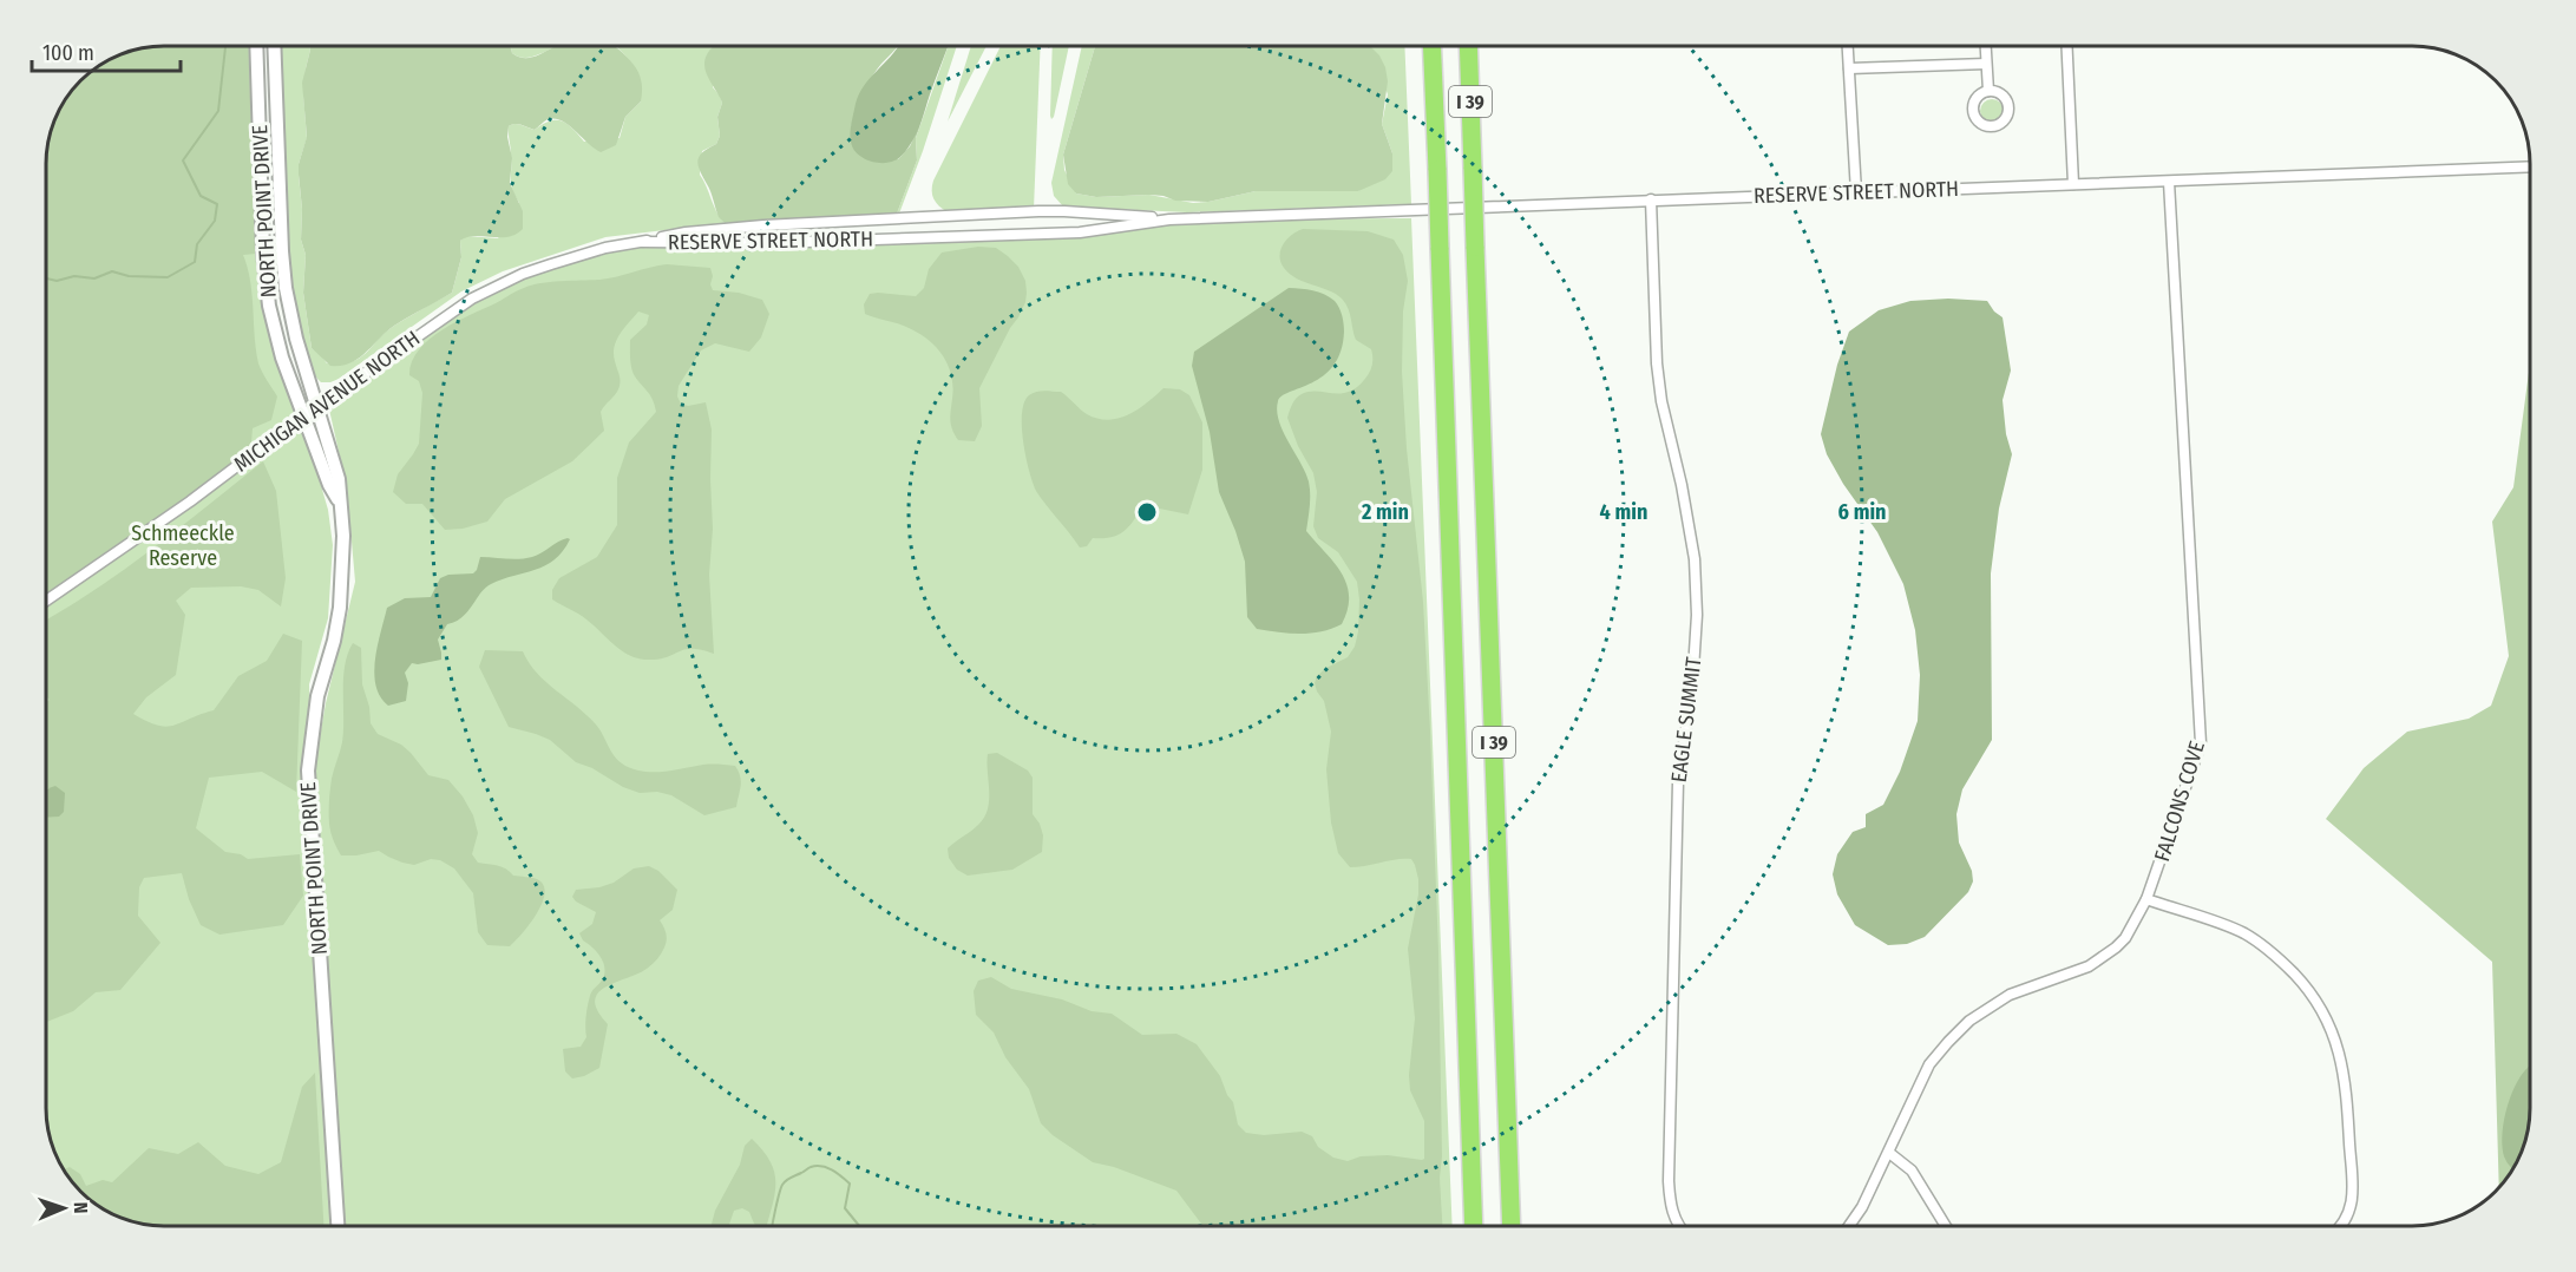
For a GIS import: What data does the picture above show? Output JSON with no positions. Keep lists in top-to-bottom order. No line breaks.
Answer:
{"streets":{"highway":["I 39"],"street":["RESERVE STREET NORTH","NORTH POINT DRIVE","MICHIGAN AVENUE NORTH","EAGLE SUMMIT","FALCONS COVE"]},"crossings":[["RESERVE STREET NORTH","MICHIGAN AVENUE NORTH"],["RESERVE STREET NORTH","EAGLE SUMMIT"],["RESERVE STREET NORTH","FALCONS COVE"],["NORTH POINT DRIVE","MICHIGAN AVENUE NORTH"]],"parks":["Schmeeckle Reserve"],"scale_bar":"100 m","north":"right","rings":["2 min","4 min","6 min"]}
